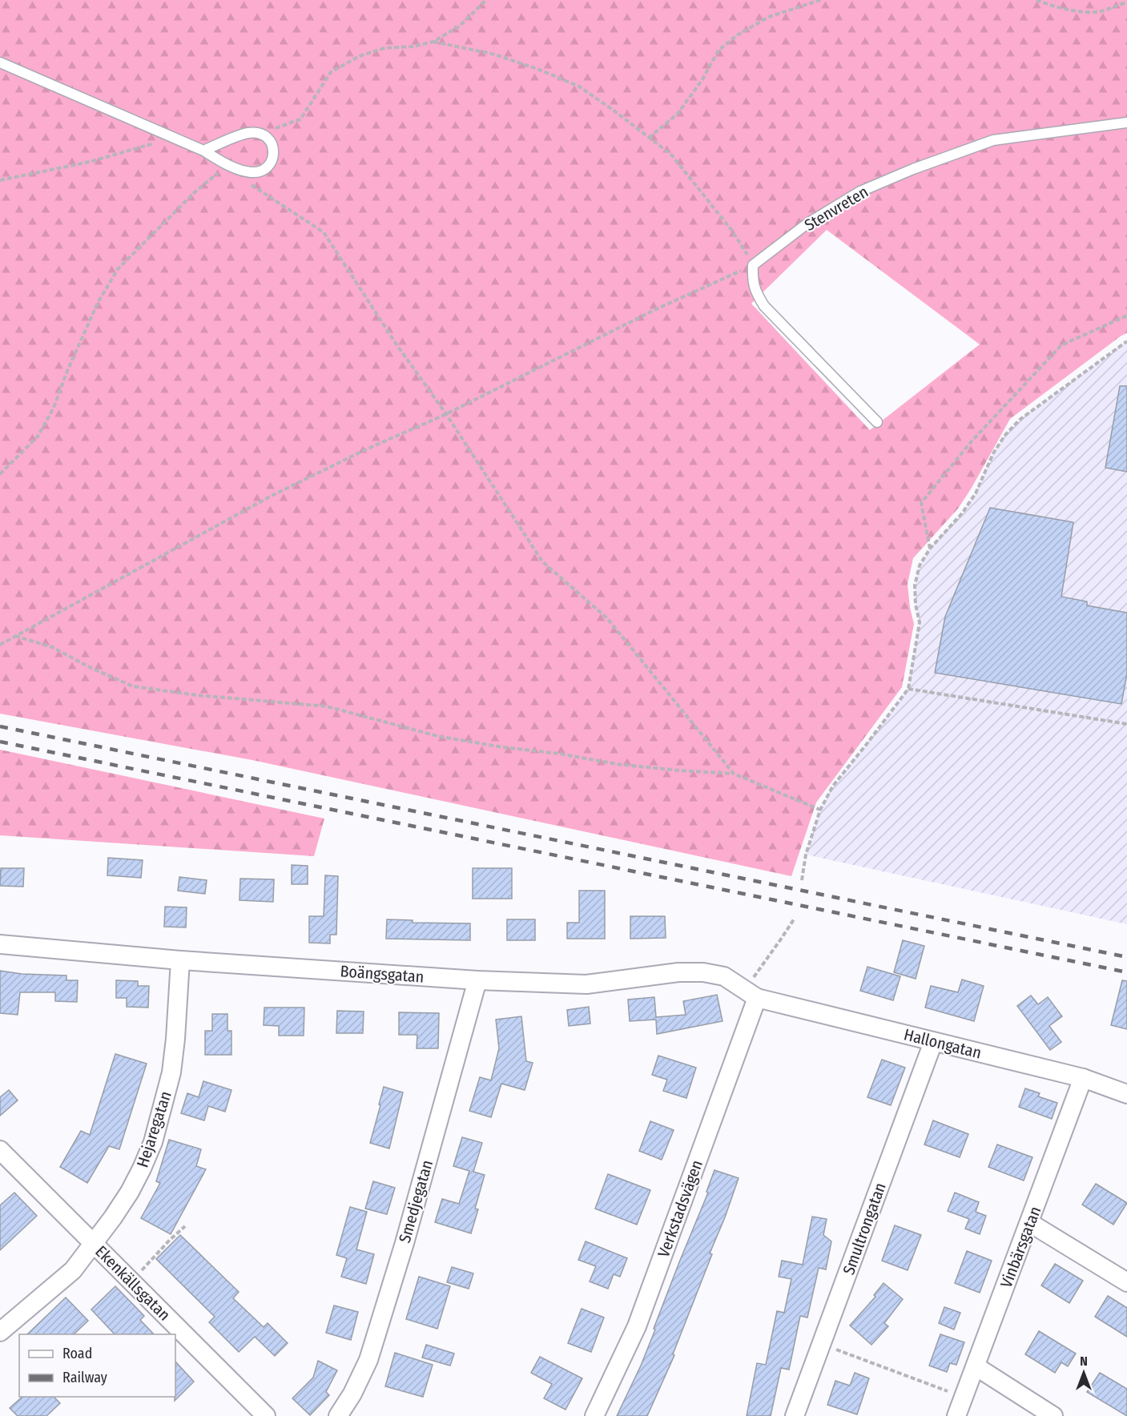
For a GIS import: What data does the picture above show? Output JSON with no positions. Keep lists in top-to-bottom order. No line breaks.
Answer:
{"streets":{"street":["Boängsgatan","Hallongatan","Hejaregatan","Smedjegatan","Verkstadsvägen","Smultrongatan","Vinbärsgatan","Ekenkällsgatan"],"lane":["Stenvreten"]},"crossings":[["Boängsgatan","Hallongatan"],["Boängsgatan","Hejaregatan"],["Boängsgatan","Smedjegatan"],["Boängsgatan","Verkstadsvägen"],["Hallongatan","Verkstadsvägen"],["Hallongatan","Smultrongatan"],["Hallongatan","Vinbärsgatan"],["Hejaregatan","Ekenkällsgatan"]],"legend":["Road","Railway"],"north":"top"}
